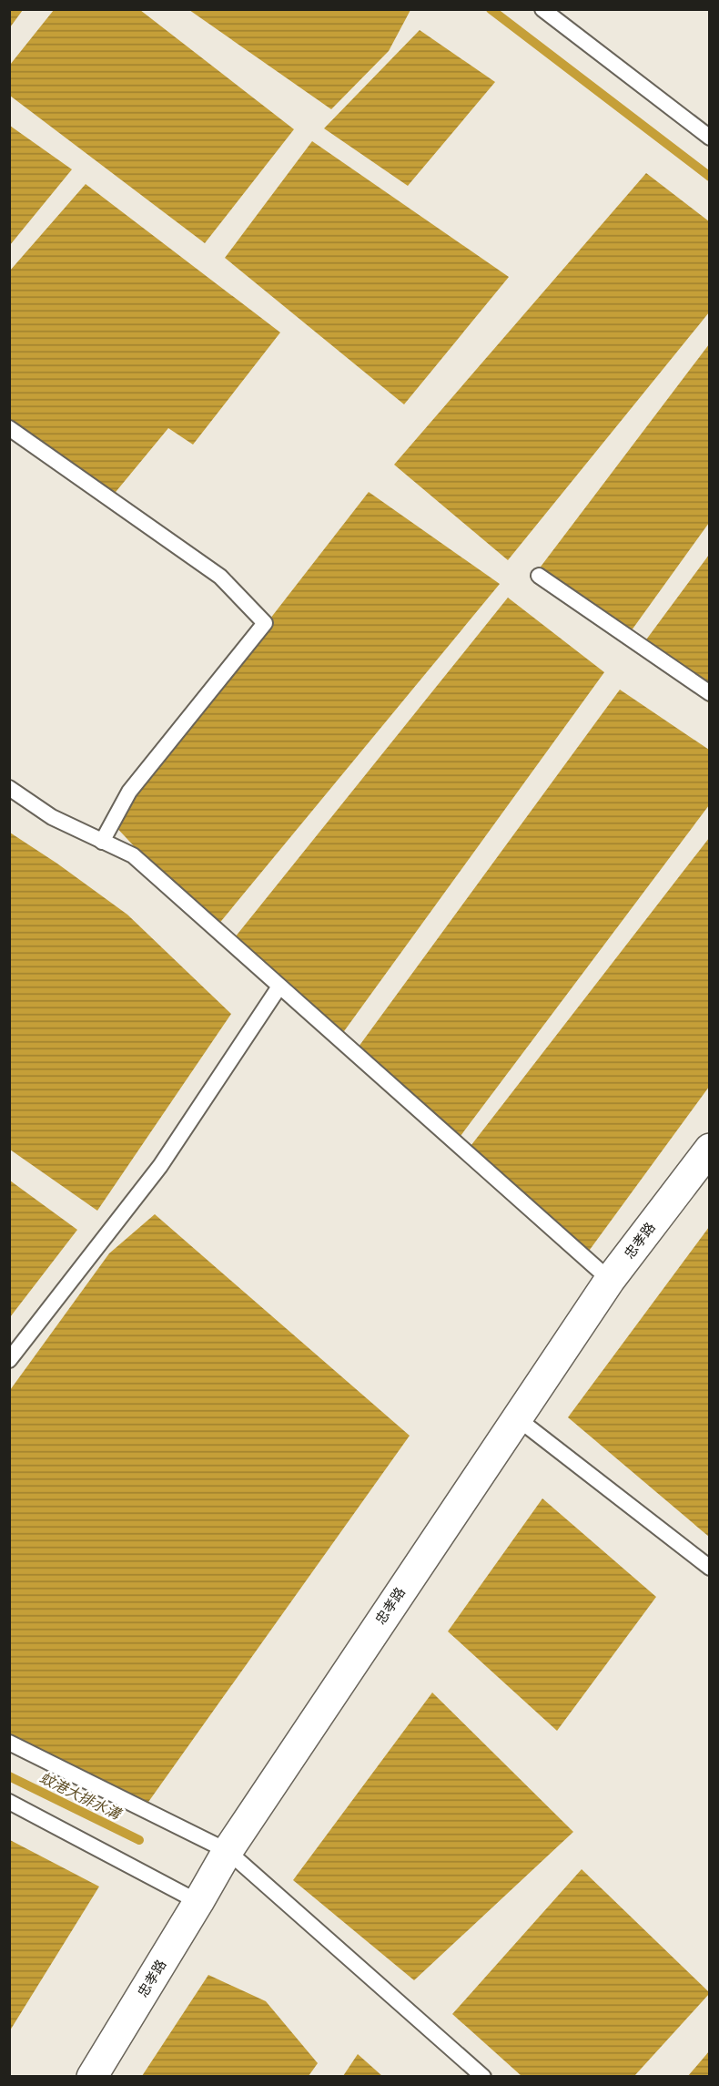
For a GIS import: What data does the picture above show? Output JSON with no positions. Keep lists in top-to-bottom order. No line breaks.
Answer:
{"streets":{"street":["忠孝路"]},"water":["蚊港大排水溝"]}
